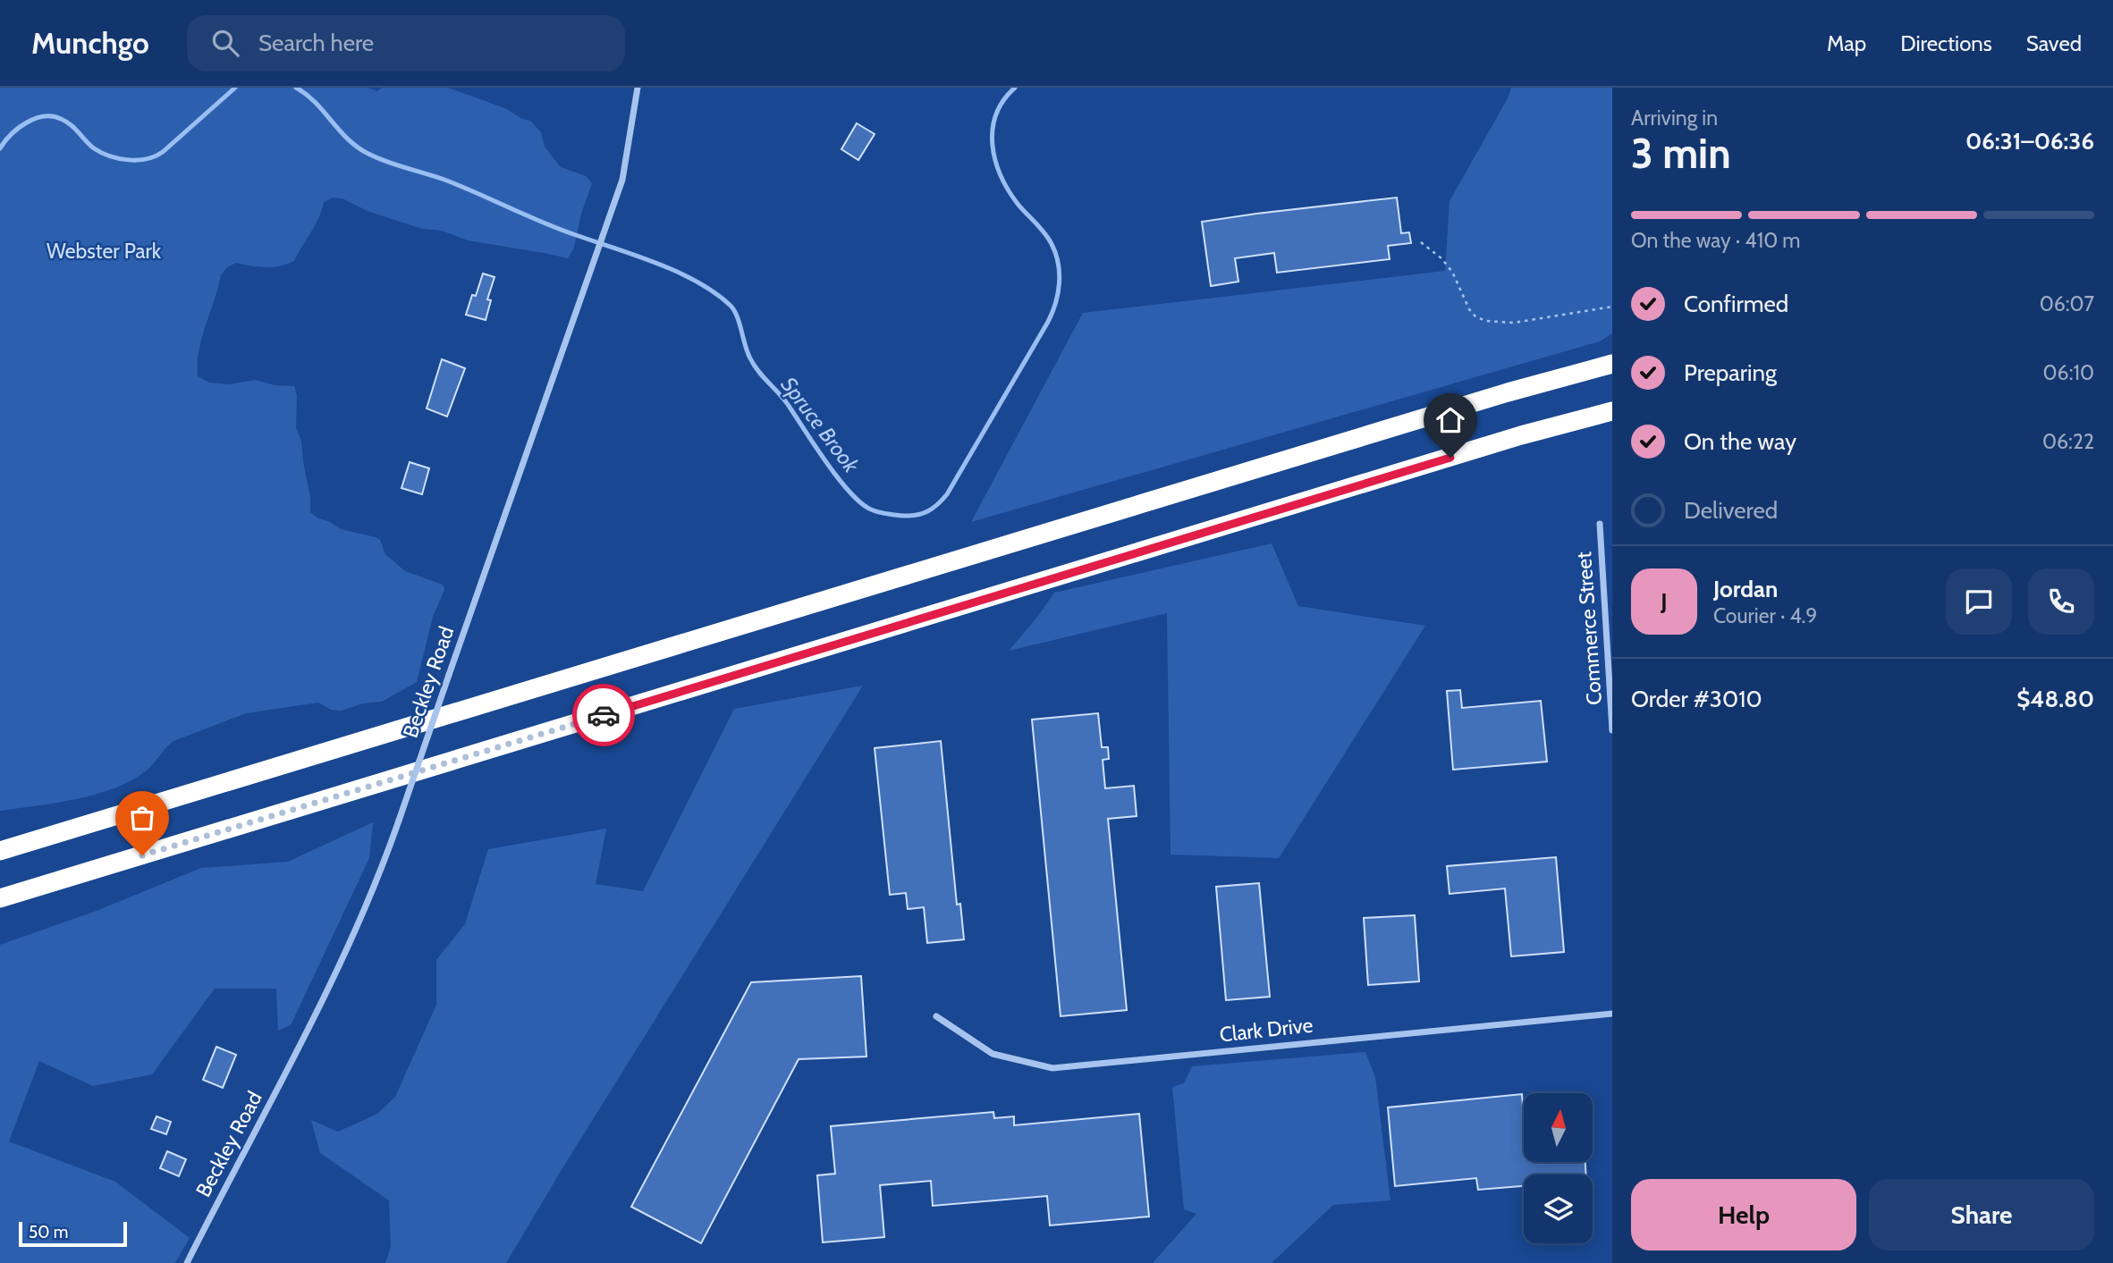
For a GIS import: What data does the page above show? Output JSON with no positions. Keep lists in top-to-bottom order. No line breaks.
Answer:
{"streets":{"street":["Commerce Street","Beckley Road","Clark Drive"]},"water":["Spruce Brook"],"parks":["Webster Park"],"scale_bar":"50 m","north":"top","page":{"header":"Munchgo","search":"Search here","nav":["Map","Directions","Saved"],"heading":["3 min","Arriving in","06:31–06:36"],"panel":["Jordan","Courier · 4.9","Order #3010","$48.80"],"bar":"On the way · 410 m","list":[["Confirmed","06:07"],["Preparing","06:10"],["On the way","06:22"],"Delivered"],"round":"J","buttons":["Help","Share"],"scale":"50 m"}}
